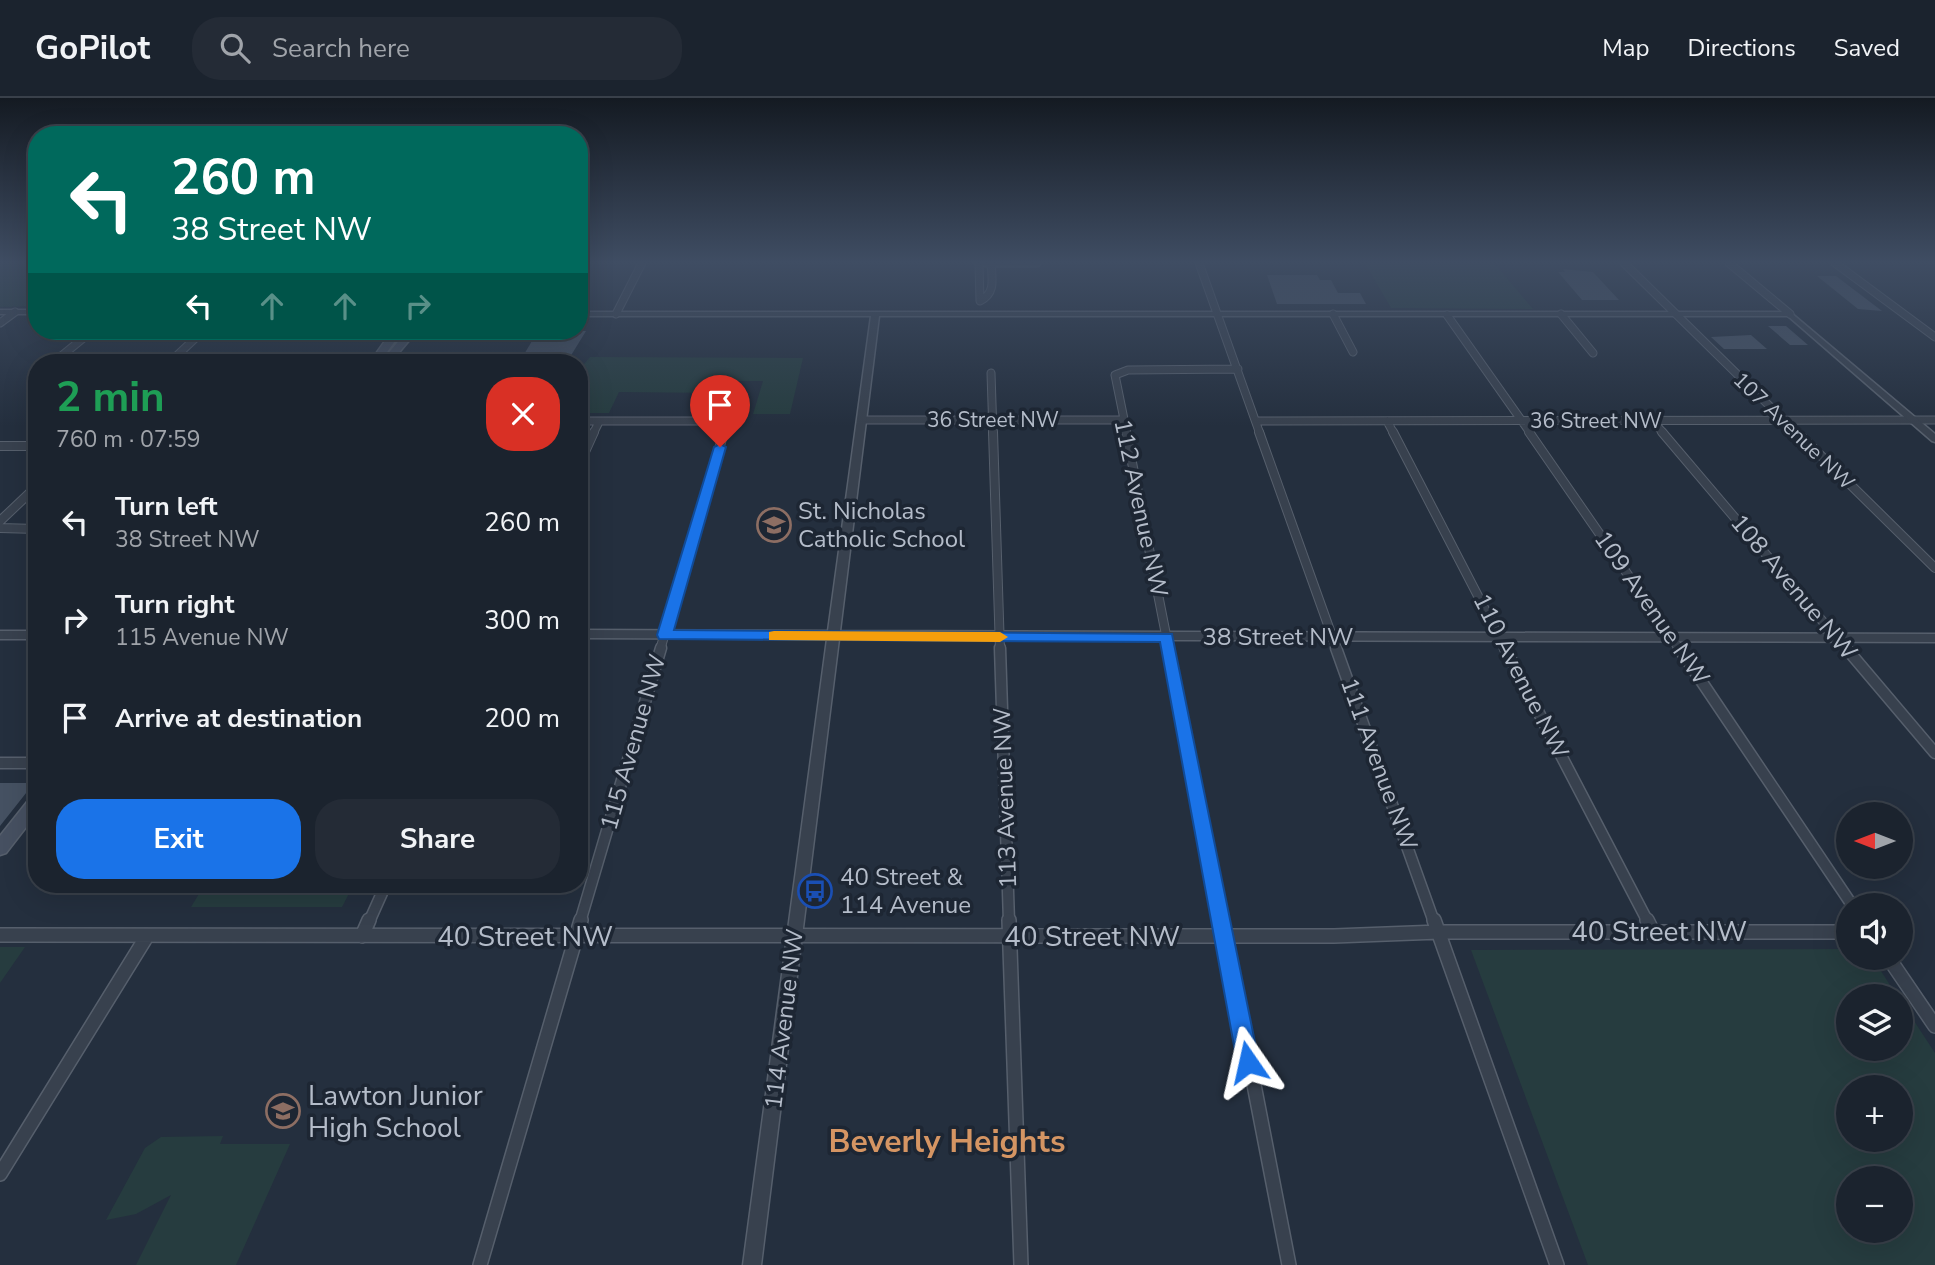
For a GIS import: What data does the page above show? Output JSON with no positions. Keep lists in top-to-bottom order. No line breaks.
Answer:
{"streets":{"street":["36 Street NW","107 Avenue NW","112 Avenue NW","108 Avenue NW","109 Avenue NW","38 Street NW","110 Avenue NW","115 Avenue NW","111 Avenue NW","113 Avenue NW","40 Street NW","114 Avenue NW"]},"crossings":[["36 Street NW","107 Avenue NW"],["36 Street NW","112 Avenue NW"],["36 Street NW","108 Avenue NW"],["36 Street NW","109 Avenue NW"],["36 Street NW","110 Avenue NW"],["36 Street NW","111 Avenue NW"],["36 Street NW","113 Avenue NW"],["36 Street NW","114 Avenue NW"],["112 Avenue NW","38 Street NW"],["112 Avenue NW","111 Avenue NW"],["112 Avenue NW","40 Street NW"],["108 Avenue NW","38 Street NW"],["109 Avenue NW","38 Street NW"],["38 Street NW","110 Avenue NW"],["38 Street NW","115 Avenue NW"],["38 Street NW","111 Avenue NW"],["38 Street NW","113 Avenue NW"],["38 Street NW","114 Avenue NW"],["110 Avenue NW","40 Street NW"],["115 Avenue NW","40 Street NW"],["111 Avenue NW","40 Street NW"],["113 Avenue NW","40 Street NW"],["40 Street NW","114 Avenue NW"]],"districts":["Beverly Heights"],"places":{"school or university":["St. Nicholas Catholic School","Lawton Junior High School"],"bus stop":["40 Street & 114 Avenue"]},"north":"left","page":{"header":"GoPilot","search":"Search here","nav":["Map","Directions","Saved"],"turn":["260 m","38 Street NW"],"heading":["2 min","760 m · 07:59"],"list":[{"name":"Turn left","note":"38 Street NW","value":"260 m"},{"name":"Turn right","note":"115 Avenue NW","value":"300 m"},{"name":"Arrive at destination","value":"200 m"}],"buttons":["Exit","Share"],"map_buttons":["+","−"]}}
